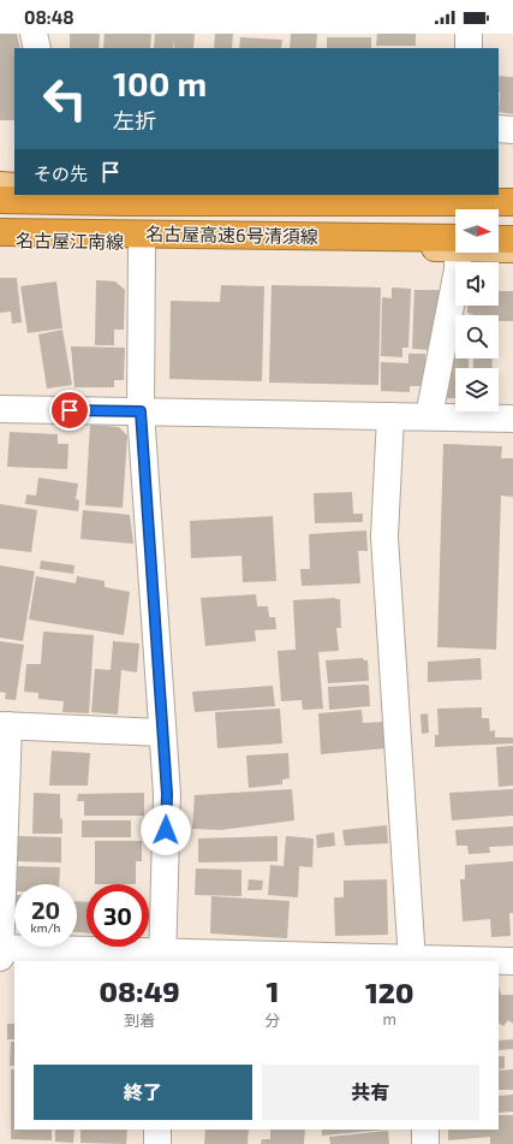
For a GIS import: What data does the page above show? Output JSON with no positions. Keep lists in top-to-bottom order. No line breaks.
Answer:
{"streets":{"highway":["名古屋高速6号清須線"],"main road":["名古屋江南線"]},"north":"right","page":{"status":"08:48","turn":["100 m","左折"],"then":"その先","speed":"20 km/h","limit":"30","eta":["08:49","到着","1","分","120","m"],"buttons":["終了","共有"]}}
